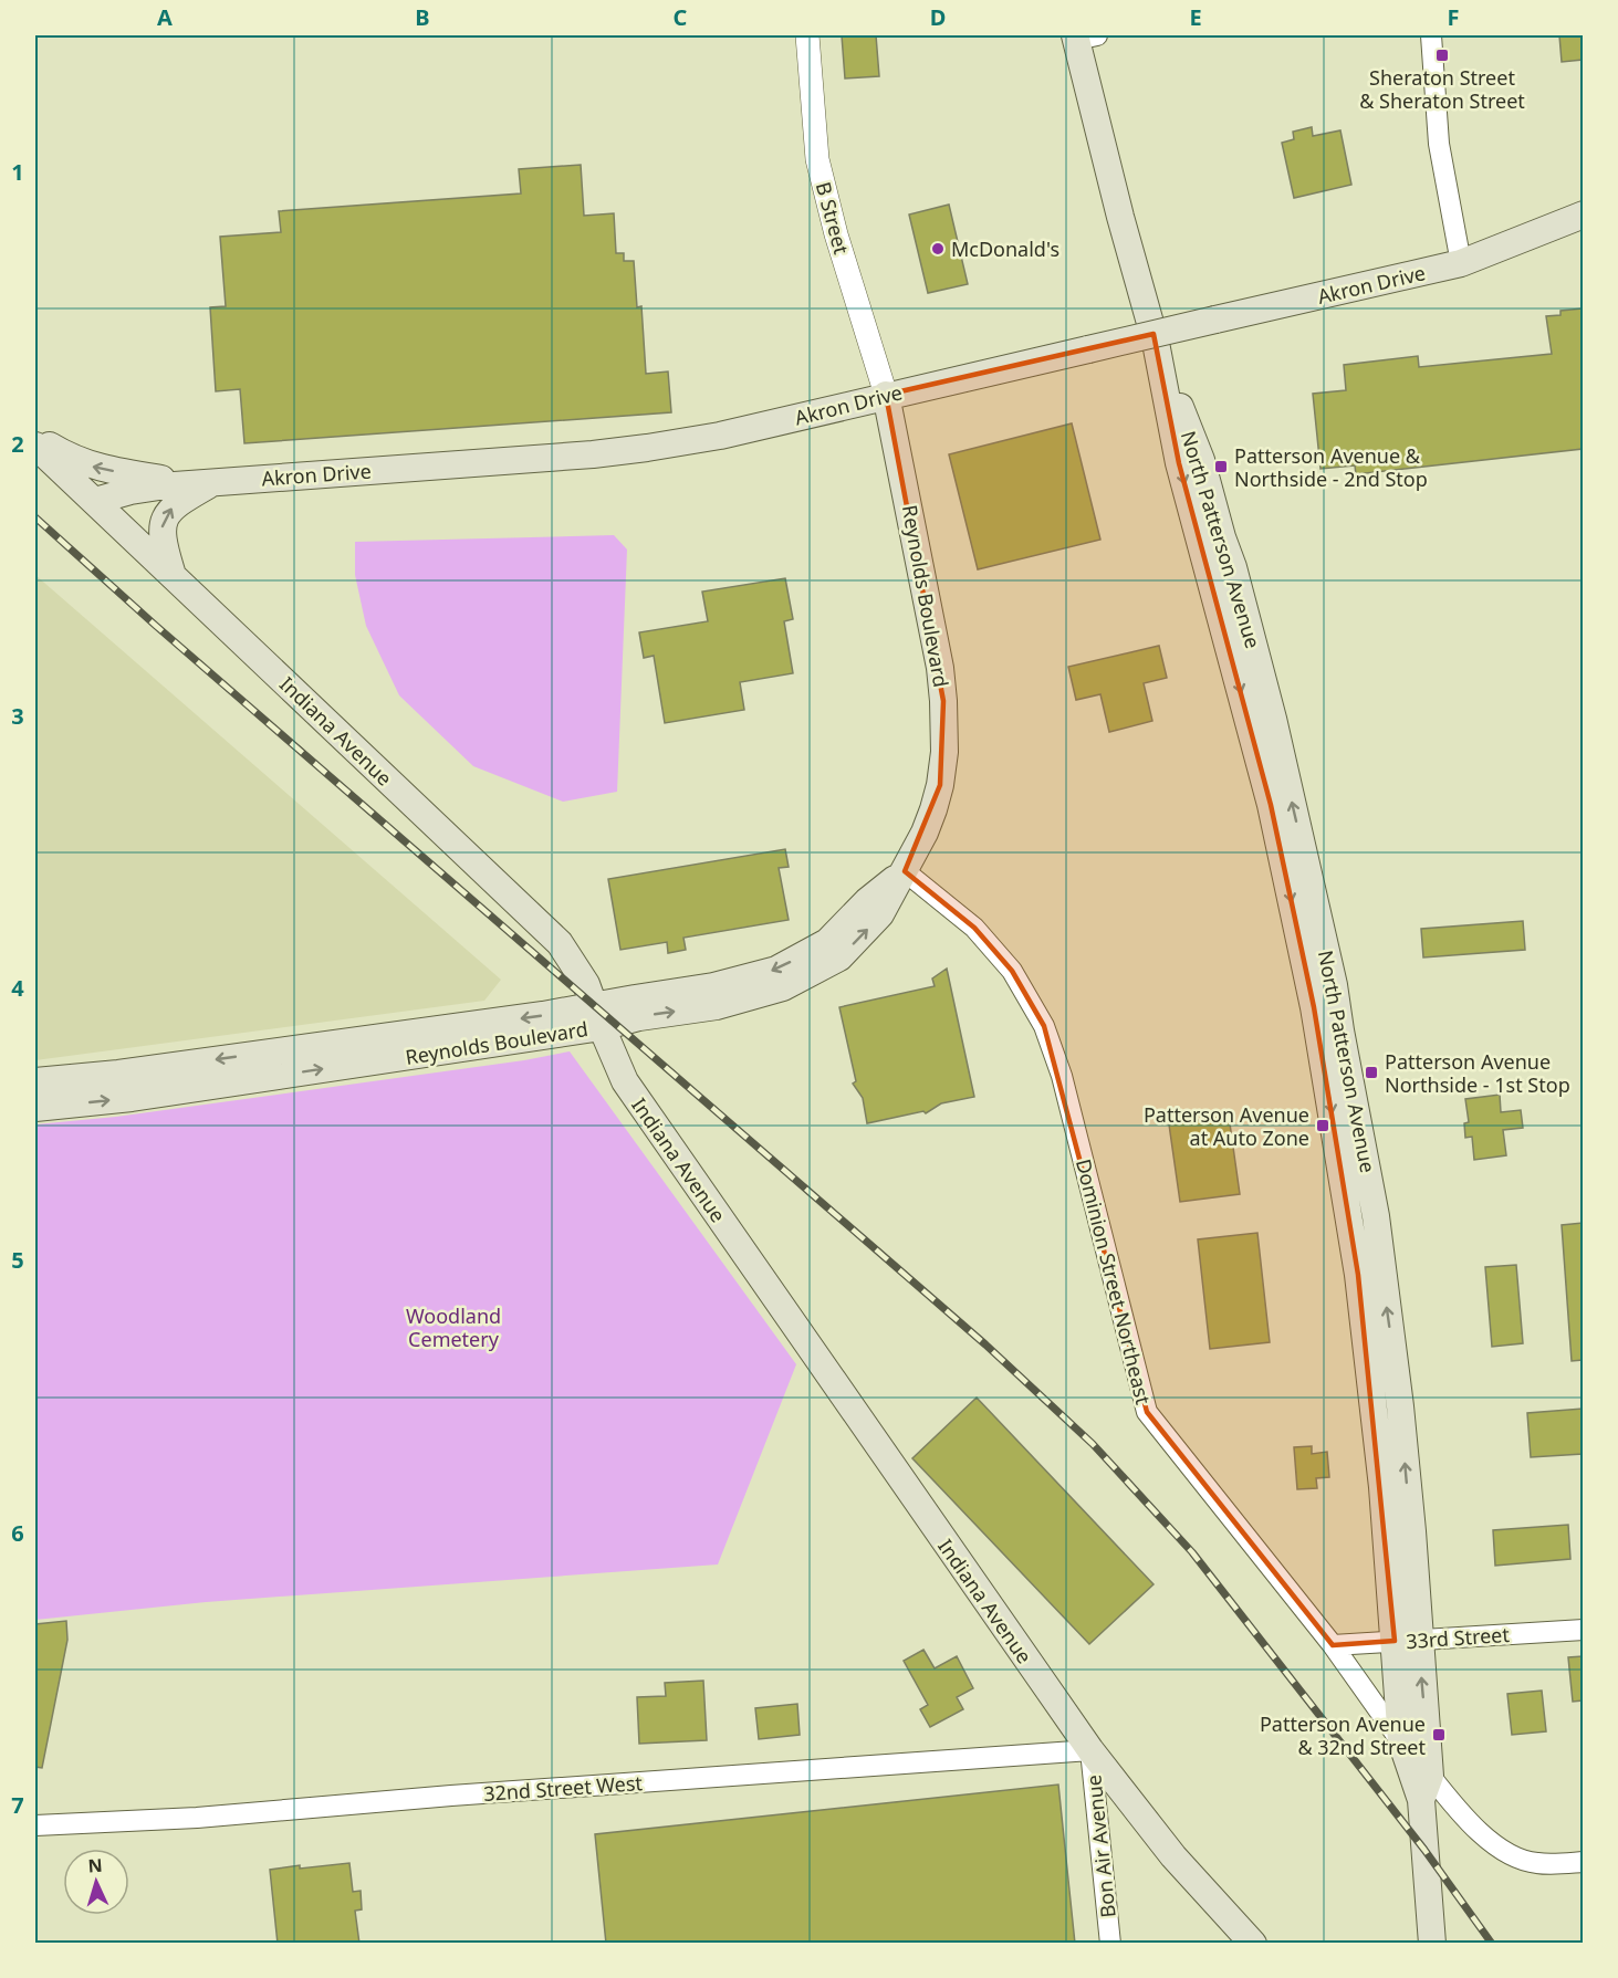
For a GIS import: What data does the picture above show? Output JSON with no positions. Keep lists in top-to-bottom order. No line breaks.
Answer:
{"streets":{"main road":["Akron Drive","North Patterson Avenue","Reynolds Boulevard","Indiana Avenue"],"street":["B Street","Dominion Street Northeast","33rd Street","32nd Street West","Bon Air Avenue"]},"crossings":[["B Street","Akron Drive"],["B Street","Reynolds Boulevard"],["Akron Drive","Reynolds Boulevard"],["Akron Drive","Indiana Avenue"],["North Patterson Avenue","Dominion Street Northeast"],["North Patterson Avenue","33rd Street"],["Reynolds Boulevard","Indiana Avenue"],["Reynolds Boulevard","Dominion Street Northeast"],["Indiana Avenue","32nd Street West"],["Indiana Avenue","Bon Air Avenue"],["Dominion Street Northeast","33rd Street"],["32nd Street West","Bon Air Avenue"]],"parks":["Woodland Cemetery"],"places":{"transit":["Sheraton Street & Sheraton Street","Patterson Avenue & Northside - 2nd Stop","Patterson Avenue Northside - 1st Stop","Patterson Avenue at Auto Zone","Patterson Avenue & 32nd Street"],"other":["McDonald's"]},"north":"top","grid":{"columns":["A","B","C","D","E","F"],"rows":["1","2","3","4","5","6","7"]}}
